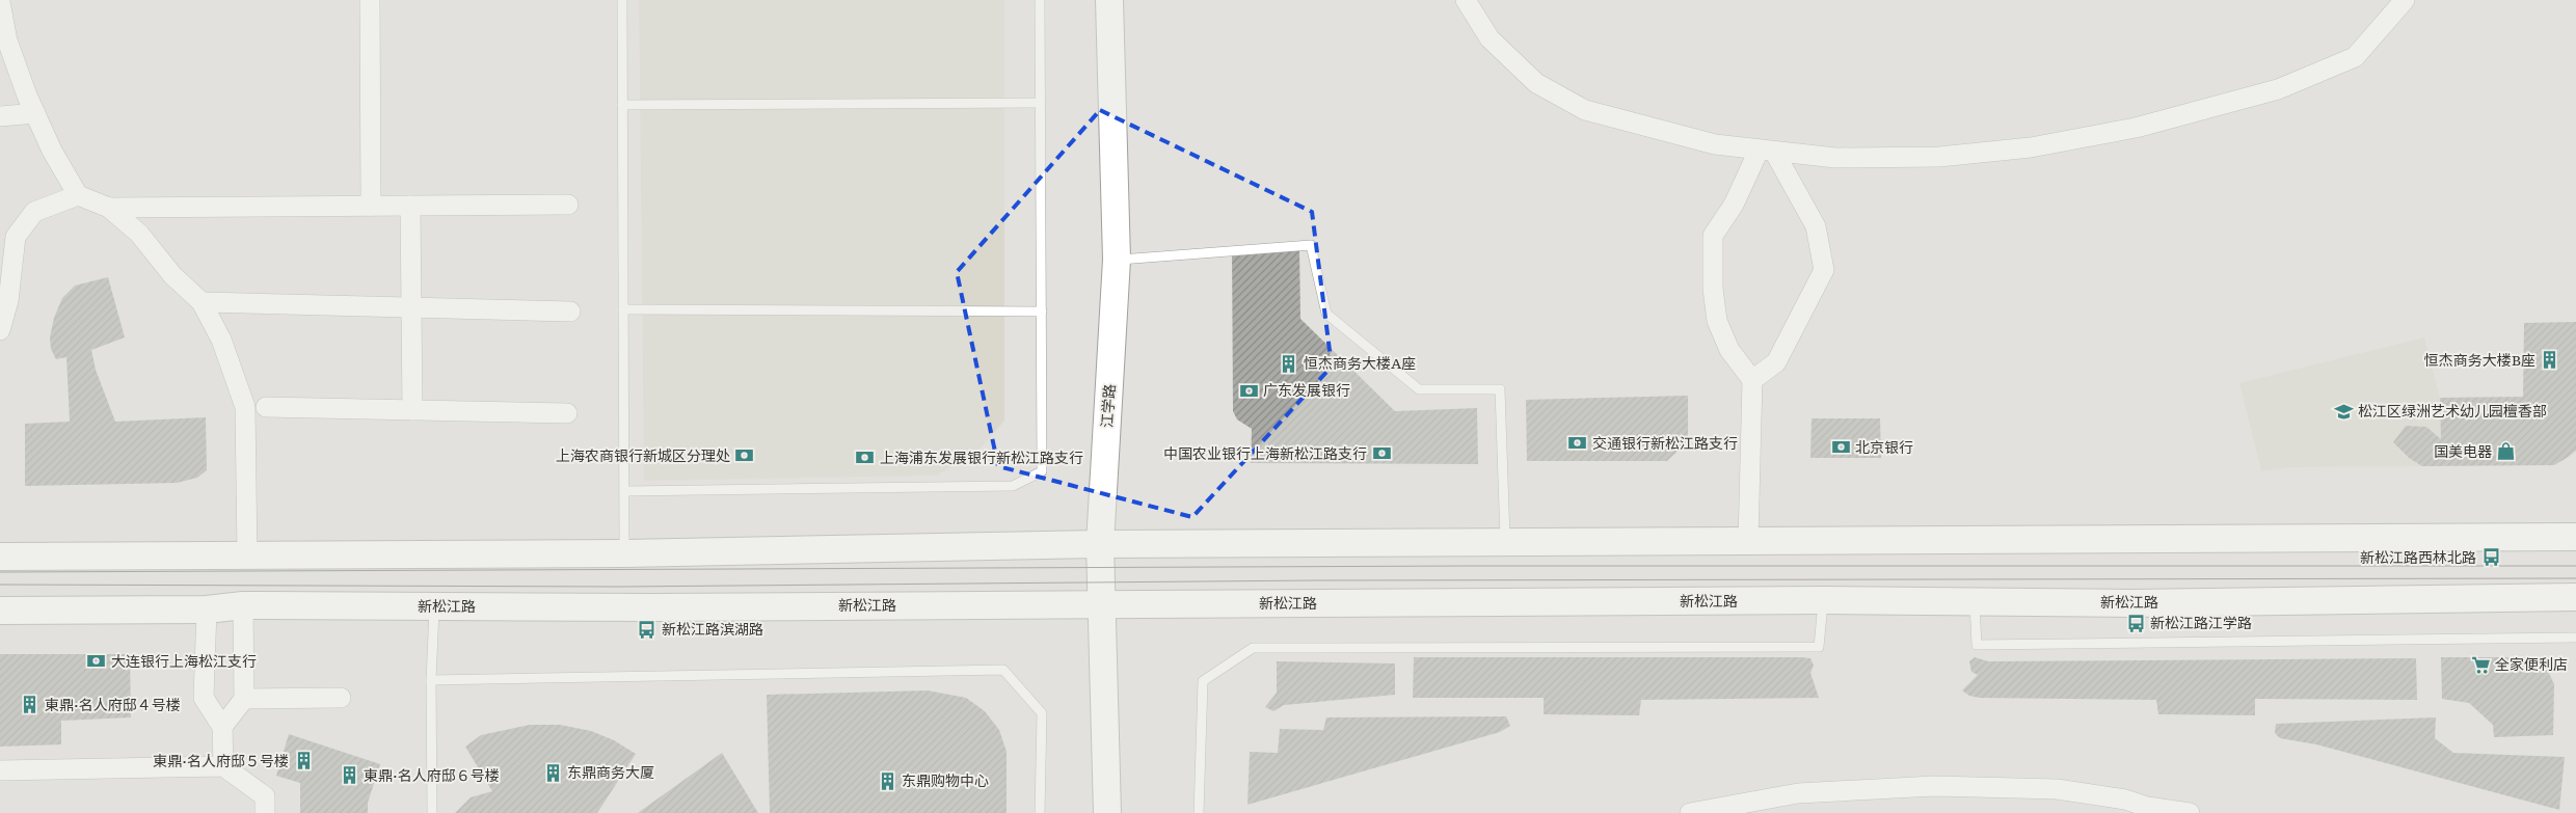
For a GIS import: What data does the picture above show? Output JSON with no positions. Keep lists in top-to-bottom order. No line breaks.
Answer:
{"streets":{"main road":["江学路","新松江路"]},"crossings":[["江学路","新松江路"]],"places":{"building":["恒杰商务大楼B座","恒杰商务大楼A座","東鼎·名人府邸４号楼","東鼎·名人府邸５号楼","东鼎商务大厦","東鼎·名人府邸６号楼","东鼎购物中心"],"bank":["广东发展银行","交通银行新松江路支行","北京银行","中国农业银行上海新松江路支行","上海农商银行新城区分理处","上海浦东发展银行新松江路支行","大连银行上海松江支行"],"school or university":["松江区绿洲艺术幼儿园檀香部"],"shop":["国美电器"],"bus stop":["新松江路西林北路","新松江路江学路","新松江路滨湖路"],"supermarket":["全家便利店"]}}
